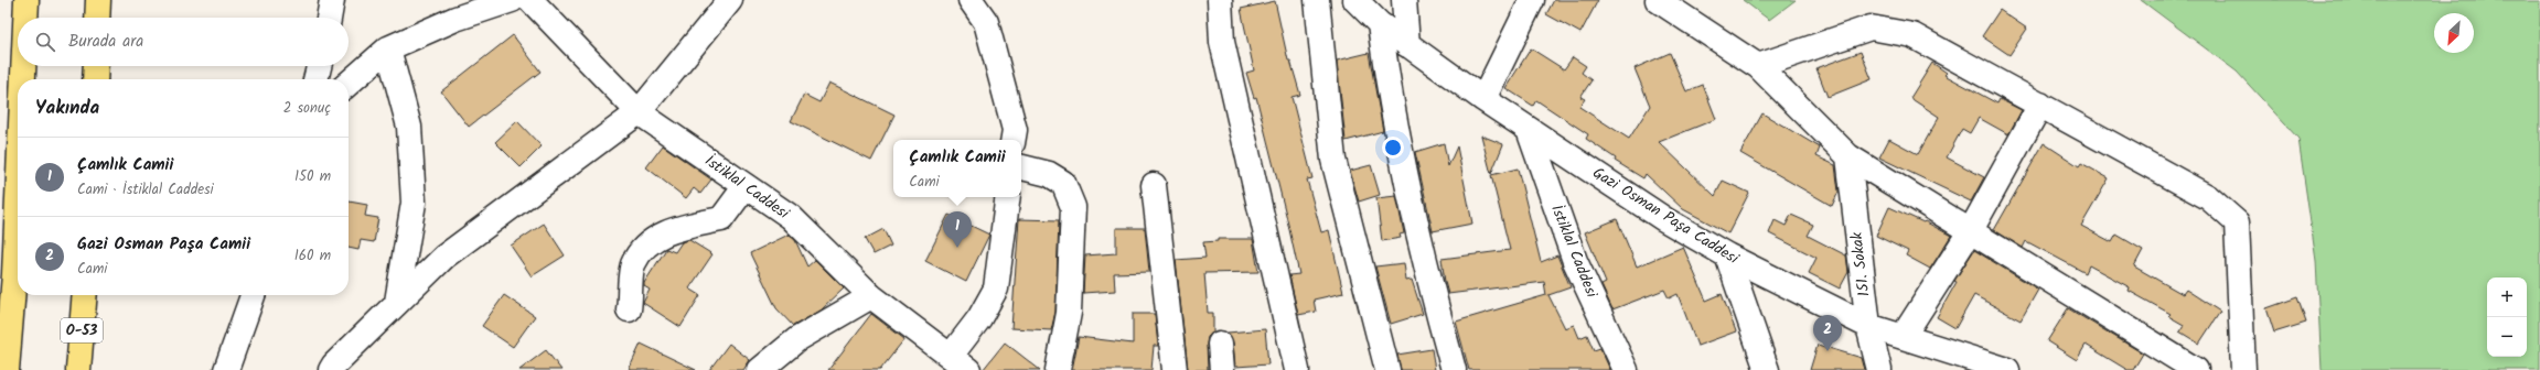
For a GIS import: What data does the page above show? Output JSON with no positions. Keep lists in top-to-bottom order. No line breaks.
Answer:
{"streets":{"highway":["O-53"],"street":["İstiklal Caddesi","Gazi Osman Paşa Caddesi","151. Sokak"]},"crossings":[["İstiklal Caddesi","Gazi Osman Paşa Caddesi"],["Gazi Osman Paşa Caddesi","151. Sokak"]],"north":"bottom left","page":{"search":"Burada ara","heading":["Yakında","2 sonuç"],"list":[{"mark":"1","name":"Çamlık Camii","note":"Cami · İstiklal Caddesi","value":"150 m"},{"mark":"2","name":"Gazi Osman Paşa Camii","note":"Cami","value":"160 m"}],"popup":["Çamlık Camii","Cami"],"pins":["1","2"],"map_buttons":["+","−"]}}
